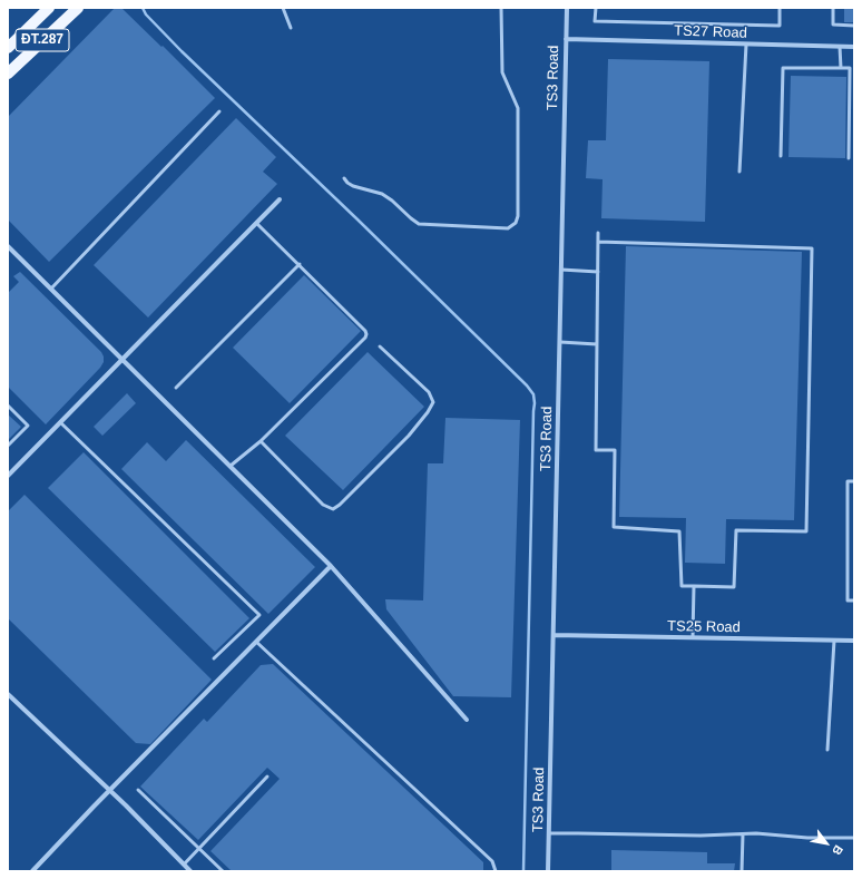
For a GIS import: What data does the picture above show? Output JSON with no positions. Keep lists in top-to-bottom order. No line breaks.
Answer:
{"streets":{"main road":["ĐT.287"],"street":["TS27 Road","TS3 Road","TS25 Road"]},"crossings":[["TS27 Road","TS3 Road"],["TS3 Road","TS25 Road"]],"north":"bottom right"}
